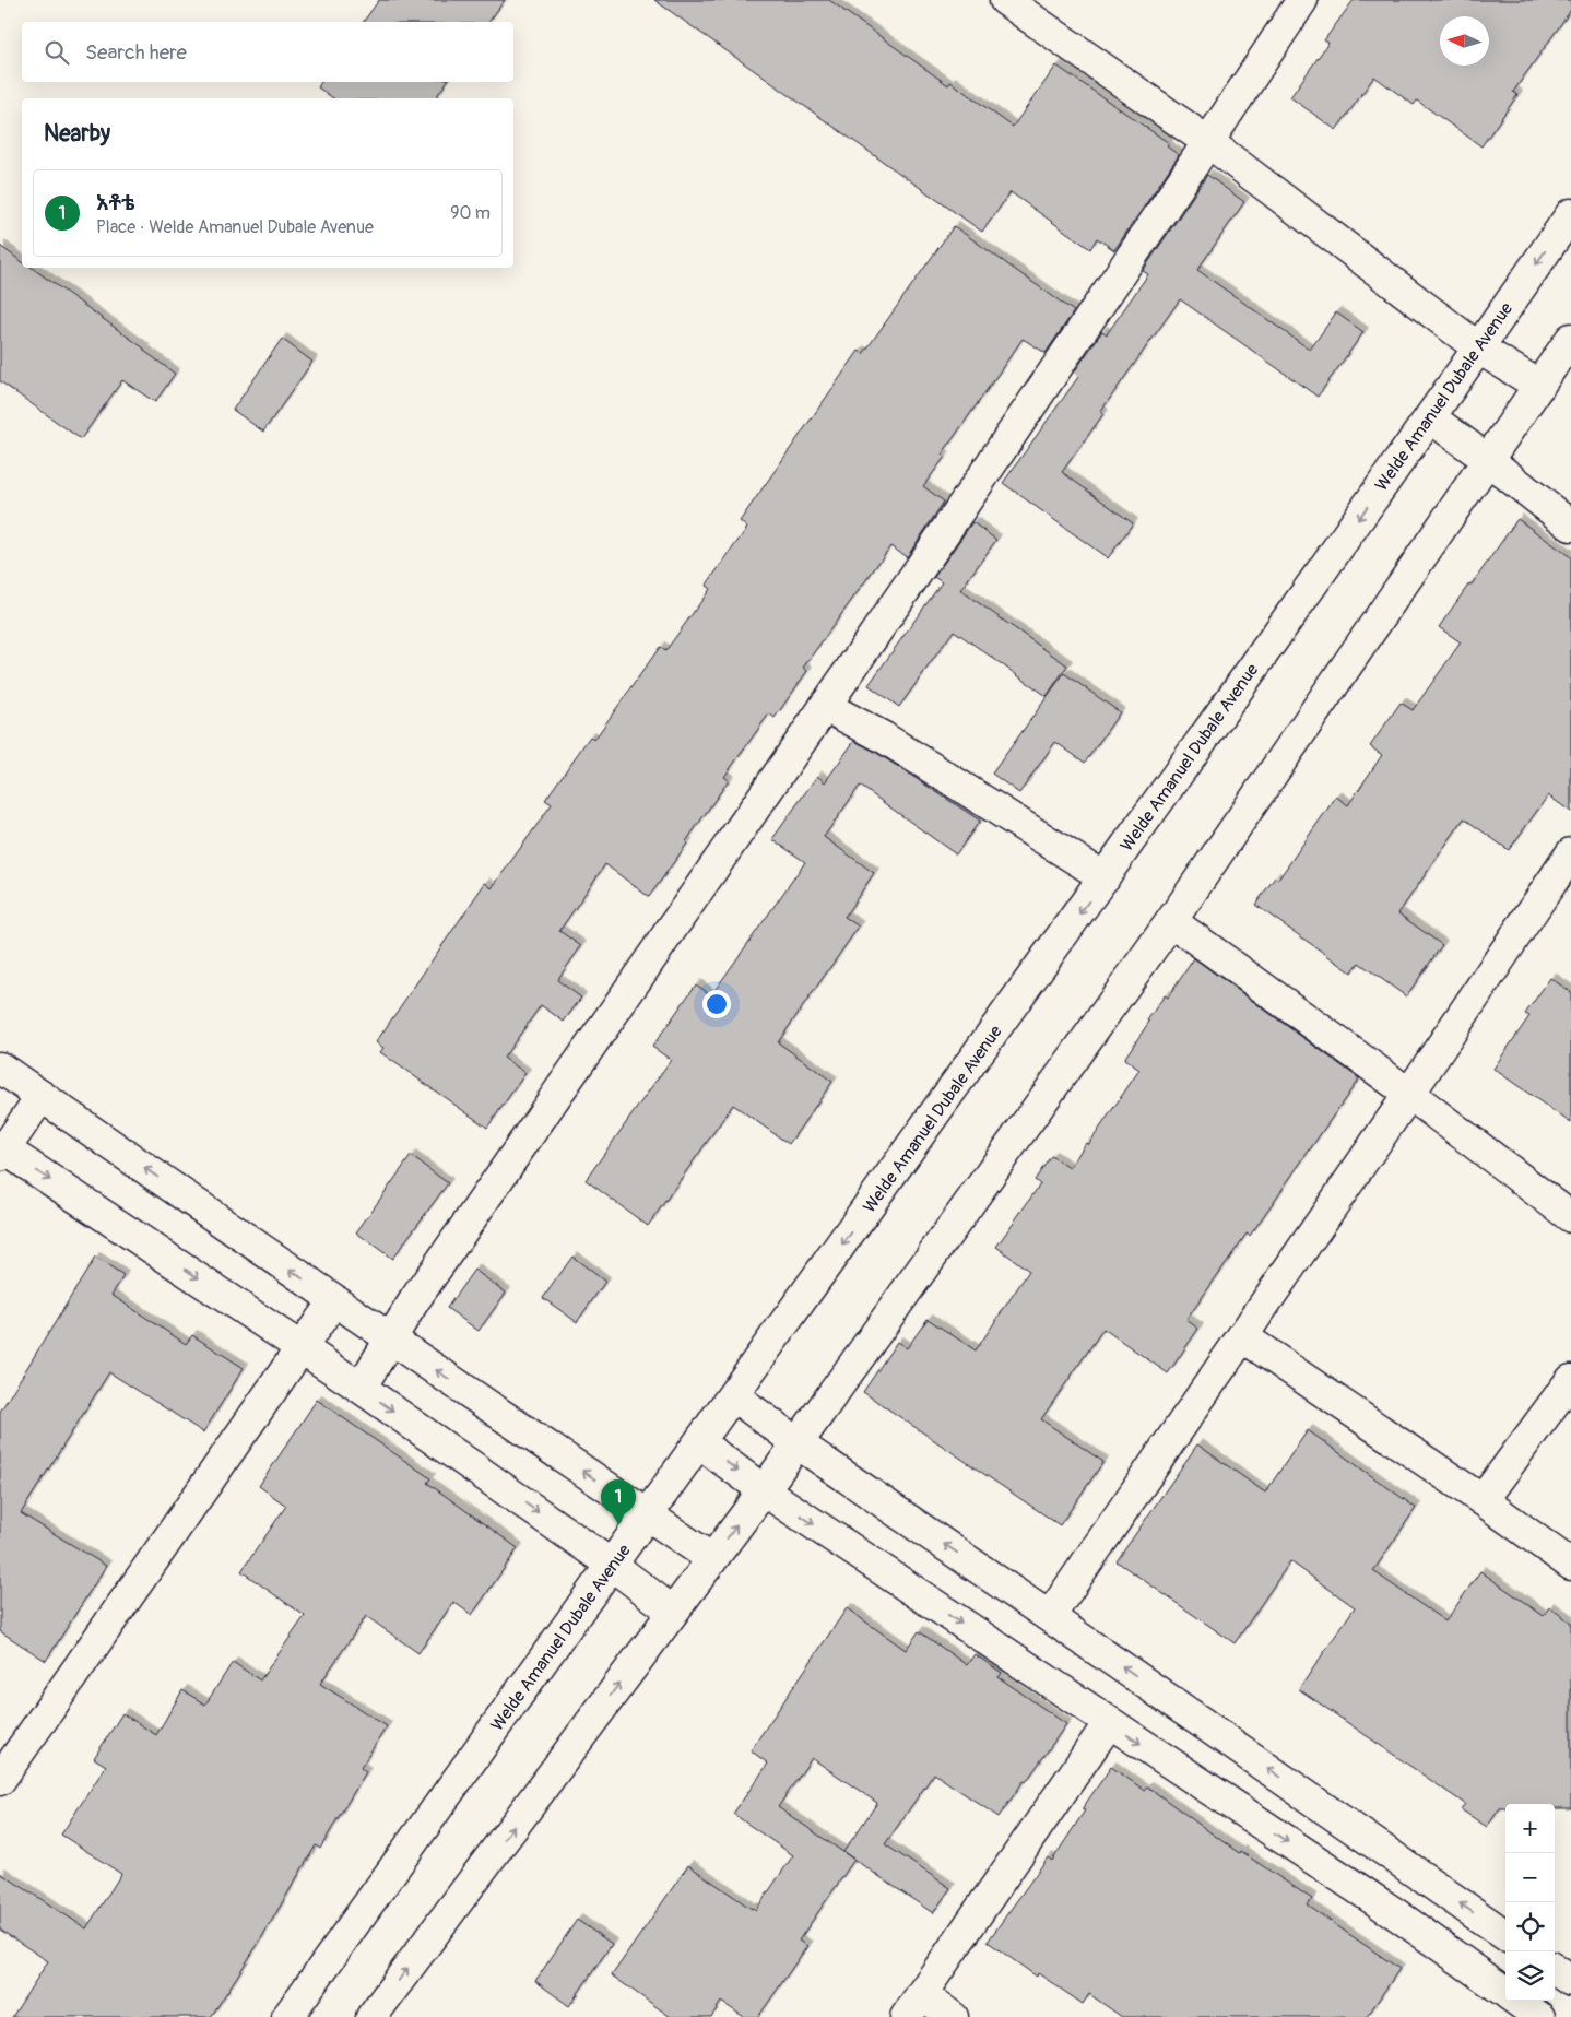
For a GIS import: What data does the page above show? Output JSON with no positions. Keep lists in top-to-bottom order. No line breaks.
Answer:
{"streets":{"street":["Welde Amanuel Dubale Avenue"]},"north":"left","page":{"search":"Search here","heading":"Nearby","list":[{"mark":"1","name":"አቶቴ","note":"Place · Welde Amanuel Dubale Avenue","value":"90 m"}],"pins":"1","map_buttons":["+","−"]}}
